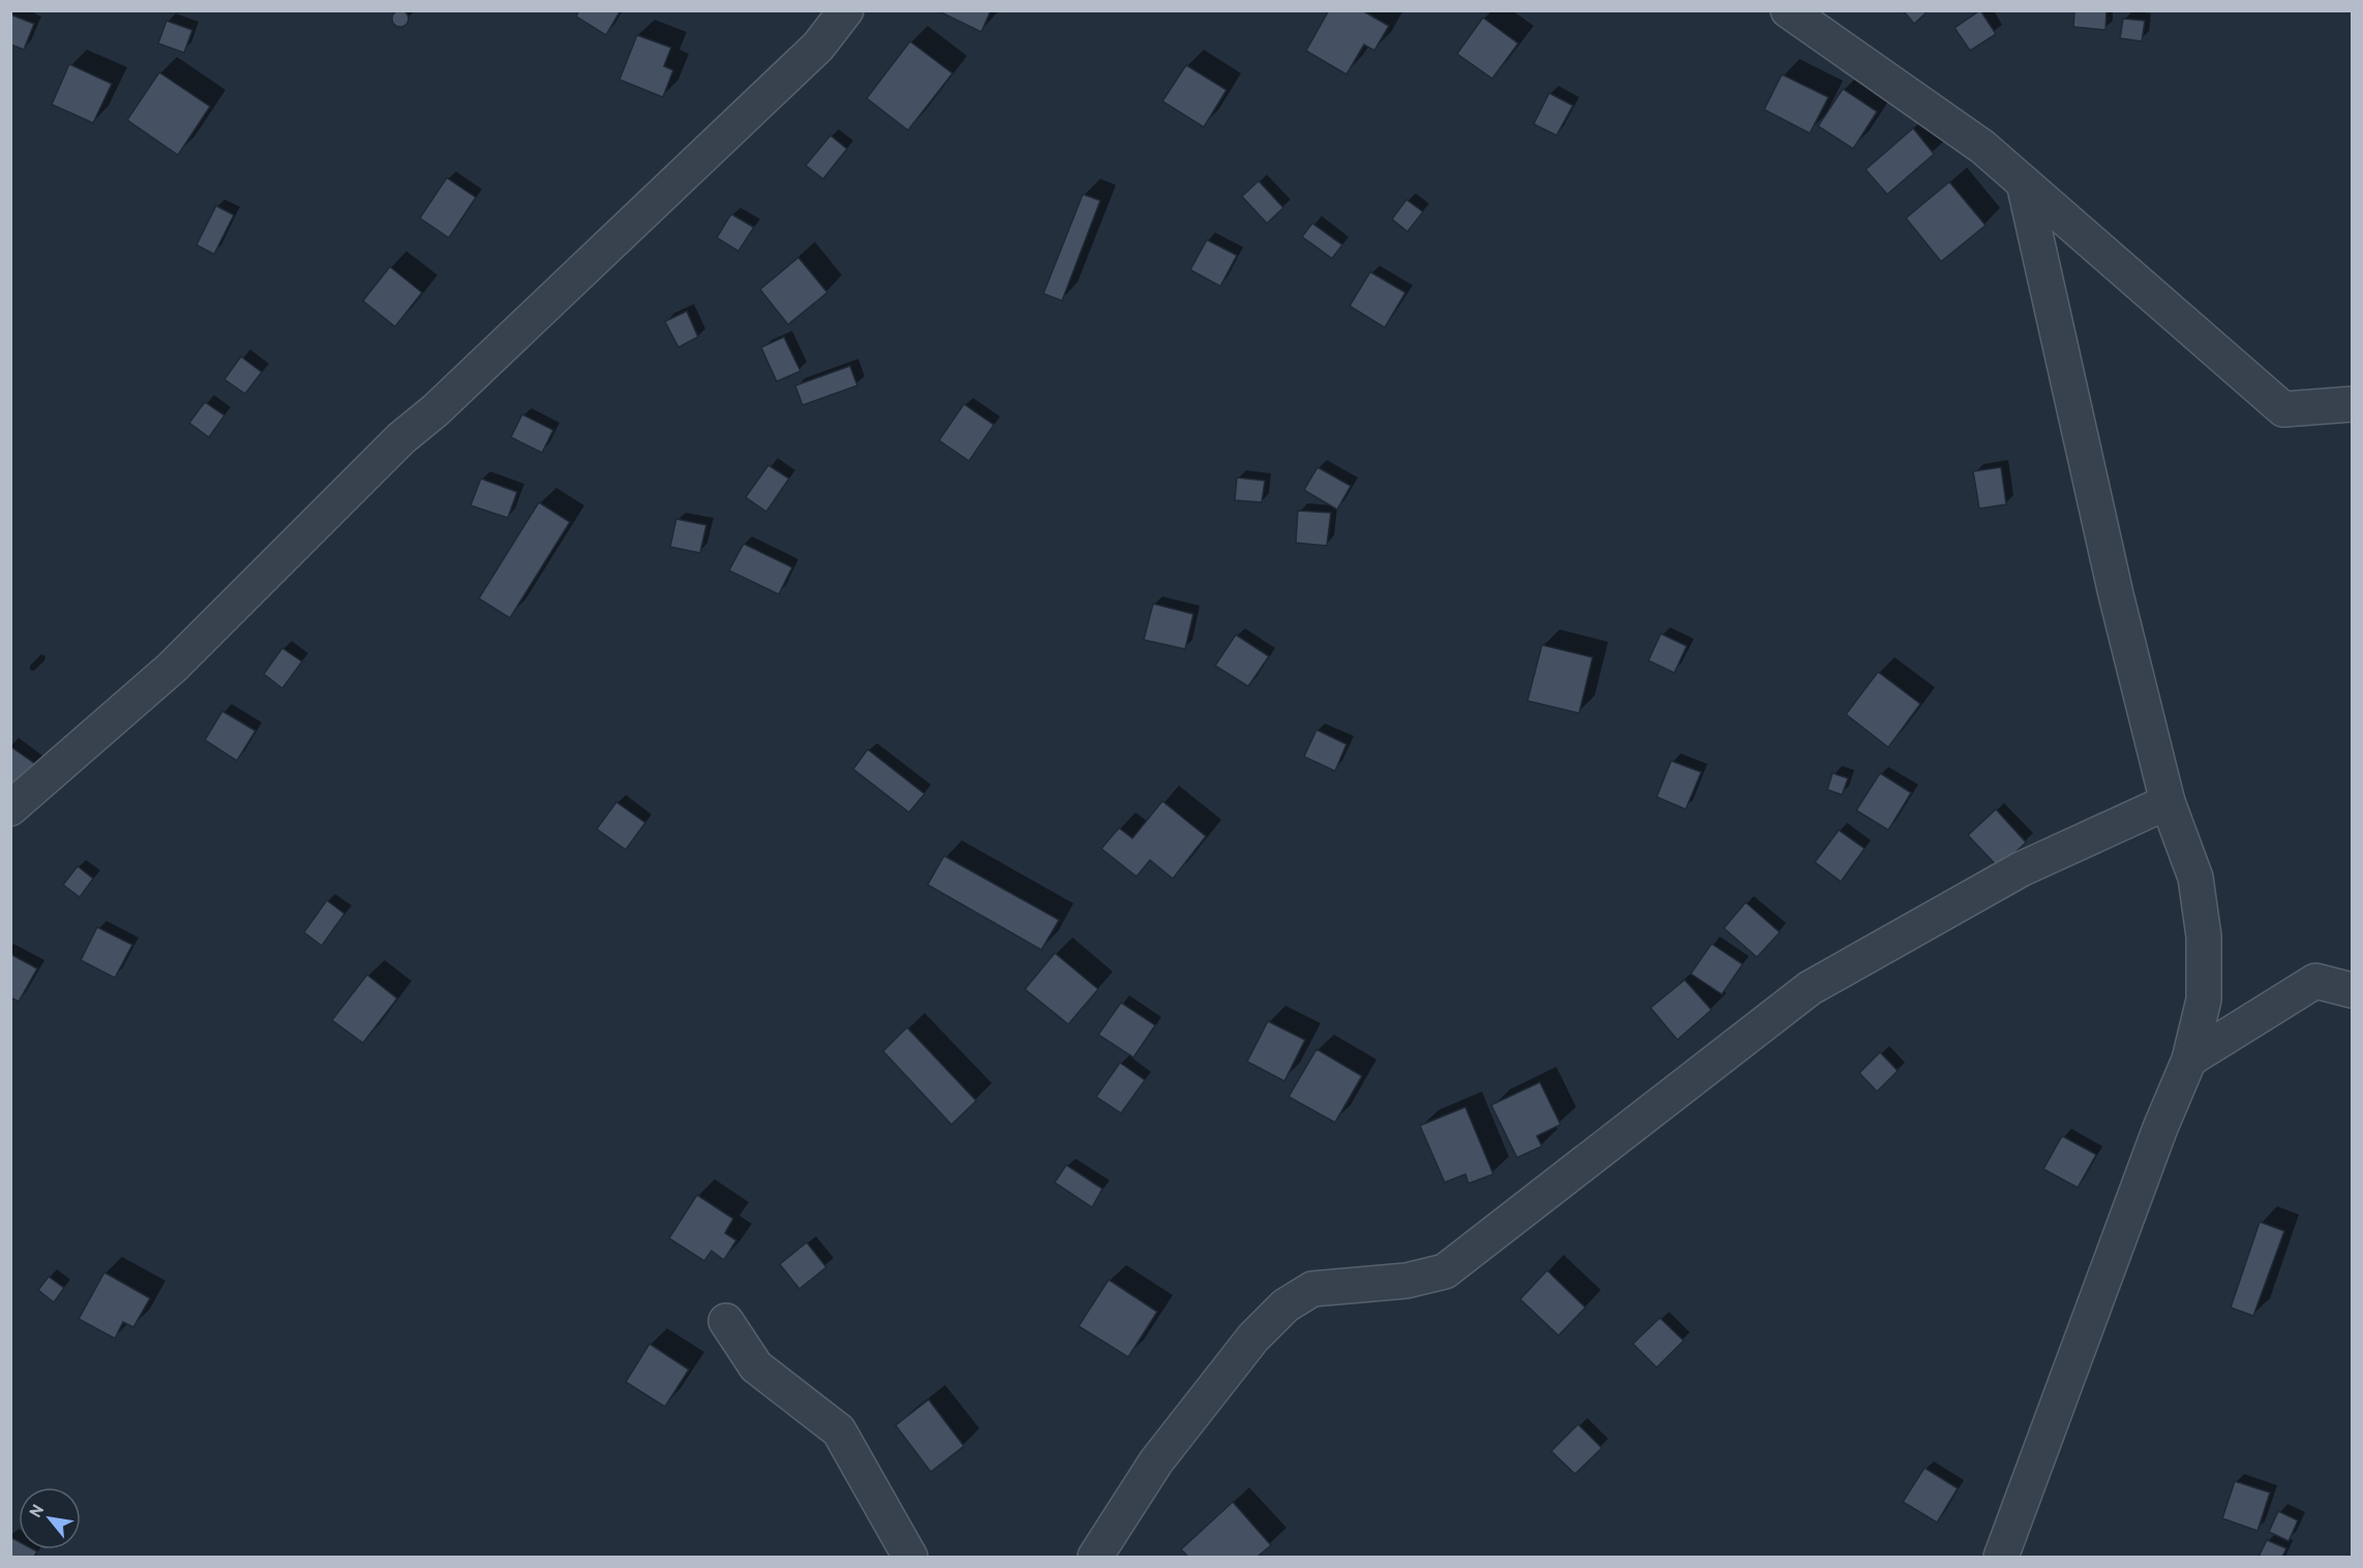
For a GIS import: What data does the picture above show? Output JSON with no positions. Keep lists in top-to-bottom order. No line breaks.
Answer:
{"north":"top left"}
